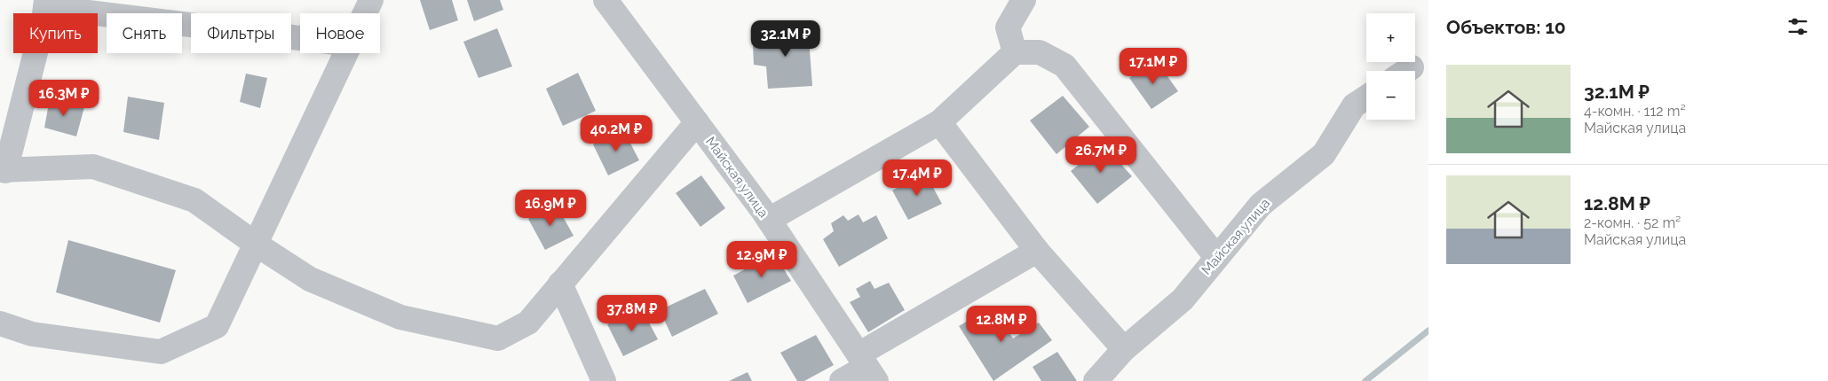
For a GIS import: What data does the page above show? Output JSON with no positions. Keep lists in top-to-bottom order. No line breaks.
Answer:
{"streets":{"street":["Майская улица"]},"page":{"heading":"Объектов: 10","map_buttons":["+","−"],"chip":["Купить","Снять","Фильтры","Новое"],"price":["32.1M ₽","17.1M ₽","16.3M ₽","40.2M ₽","26.7M ₽","17.4M ₽","16.9M ₽","12.9M ₽","37.8M ₽","12.8M ₽"],"list":[{"name":"32.1M ₽","note":"4-комн. · 112 m² · Майская улица"},{"name":"12.8M ₽","note":"2-комн. · 52 m² · Майская улица"}]}}
